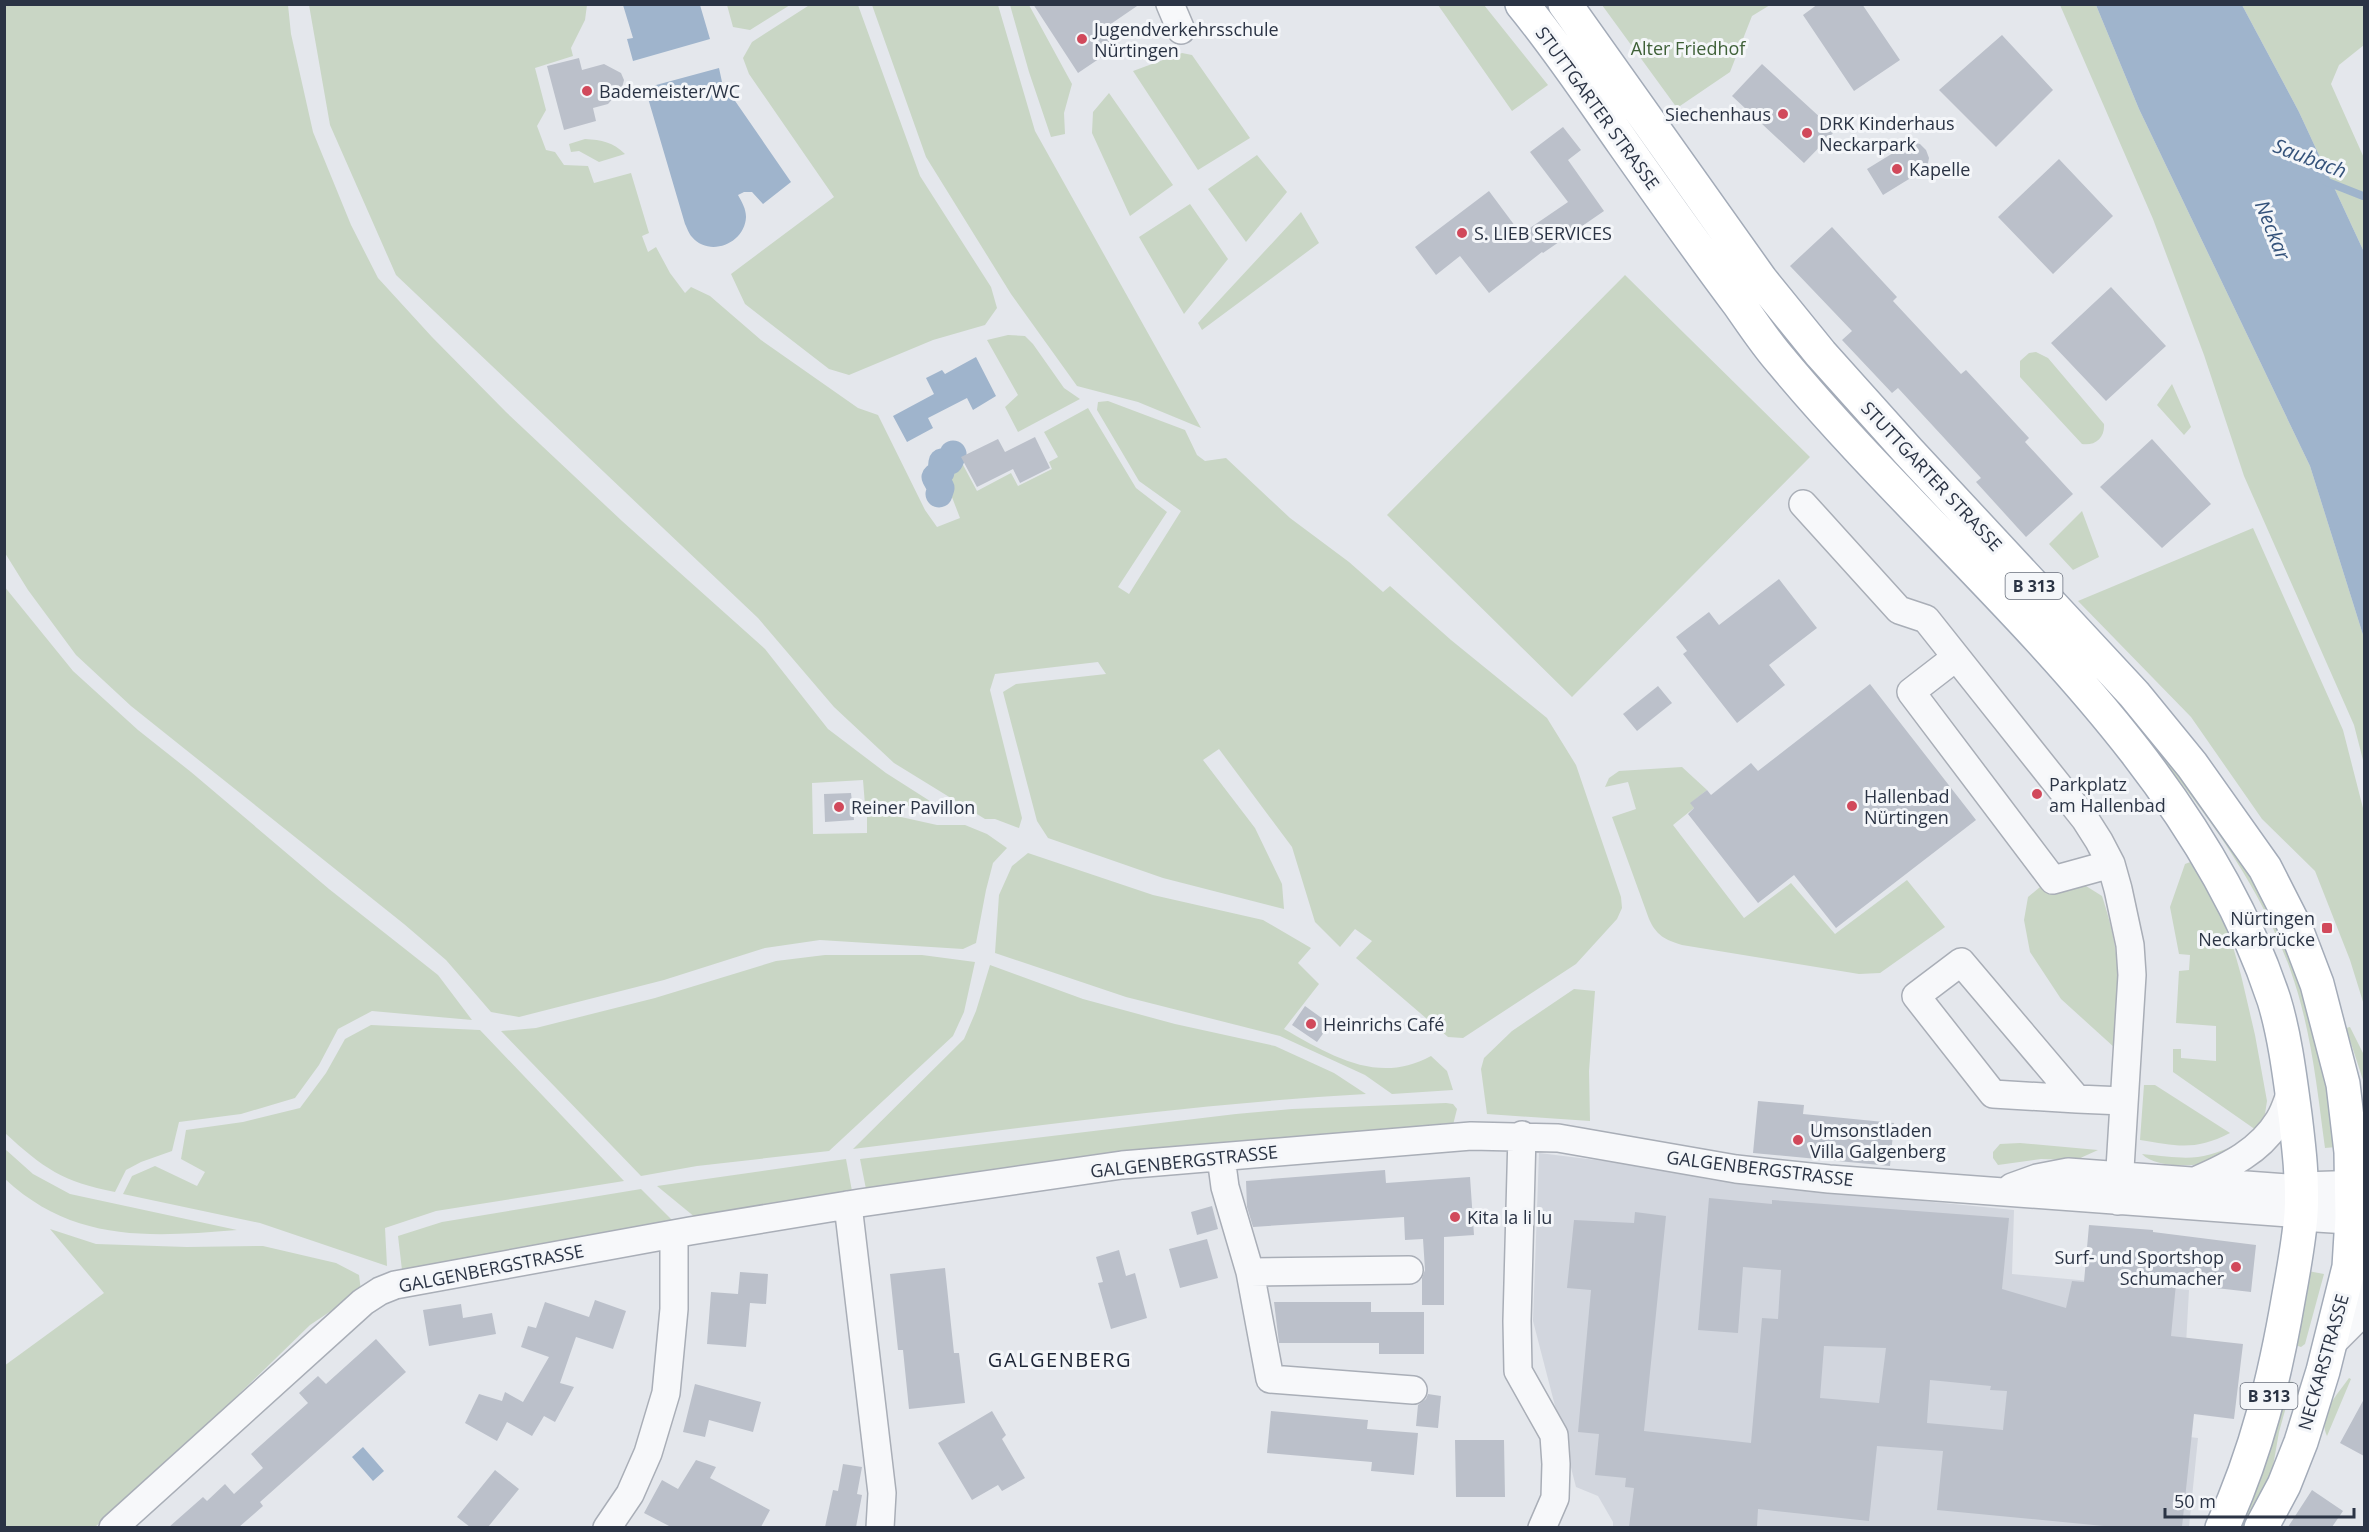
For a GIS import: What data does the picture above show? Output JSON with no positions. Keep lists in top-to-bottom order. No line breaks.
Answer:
{"streets":{"main road":["STUTTGARTER STRASSE","B 313","NECKARSTRASSE"],"street":["GALGENBERGSTRASSE"]},"crossings":[["STUTTGARTER STRASSE","B 313"],["STUTTGARTER STRASSE","GALGENBERGSTRASSE"],["STUTTGARTER STRASSE","NECKARSTRASSE"],["B 313","GALGENBERGSTRASSE"]],"districts":["GALGENBERG"],"water":["Saubach","Neckar"],"parks":["Alter Friedhof"],"places":{"other":["Jugendverkehrsschule Nürtingen","Bademeister/WC","Siechenhaus","DRK Kinderhaus Neckarpark","Kapelle","S. LIEB SERVICES","Parkplatz am Hallenbad","Hallenbad Nürtingen","Reiner Pavillon","Heinrichs Café","Umsonstladen Villa Galgenberg","Kita la li lu","Surf- und Sportshop Schumacher"],"transit":["Nürtingen Neckarbrücke"]},"scale_bar":"50 m"}
